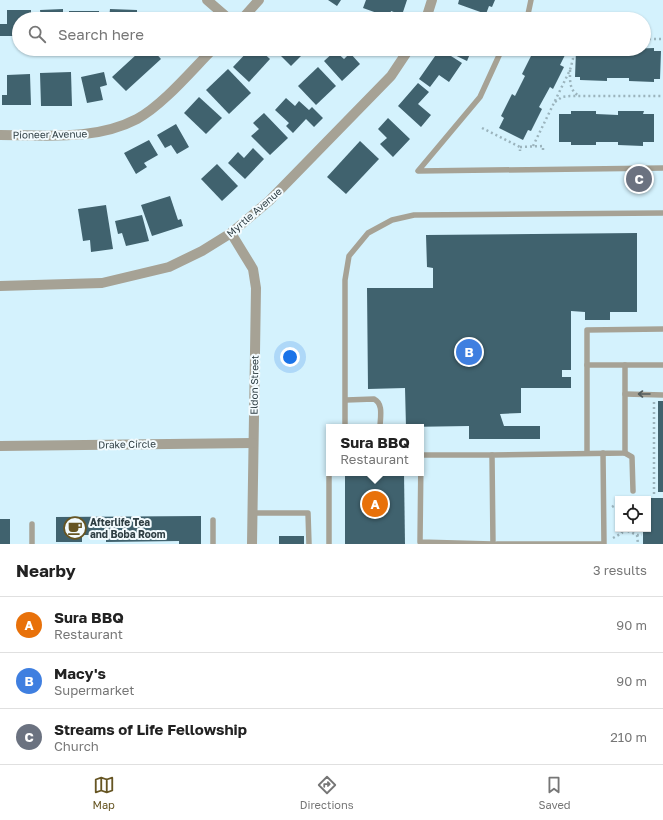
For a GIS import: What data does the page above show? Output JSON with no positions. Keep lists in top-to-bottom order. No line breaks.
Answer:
{"streets":{"street":["Pioneer Avenue","Myrtle Avenue","Eldon Street","Drake Circle"]},"crossings":[["Myrtle Avenue","Eldon Street"],["Eldon Street","Drake Circle"]],"places":{"cafe":["Afterlife Tea and Boba Room"]},"page":{"search":"Search here","pins":["C","B","A"],"popup":["Sura BBQ","Restaurant"],"heading":["Nearby","3 results"],"list":[{"mark":"A","name":"Sura BBQ","note":"Restaurant","value":"90 m"},{"mark":"B","name":"Macy's","note":"Supermarket","value":"90 m"},{"mark":"C","name":"Streams of Life Fellowship","note":"Church","value":"210 m"}],"nav":["Map","Directions","Saved"]}}
